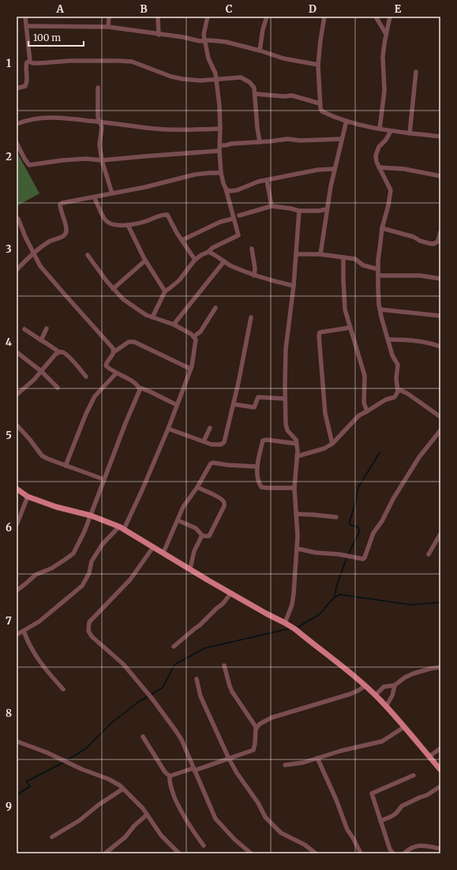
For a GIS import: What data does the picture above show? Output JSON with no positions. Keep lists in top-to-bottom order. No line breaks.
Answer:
{"scale_bar":"100 m","grid":{"columns":["A","B","C","D","E"],"rows":["1","2","3","4","5","6","7","8","9"]}}
